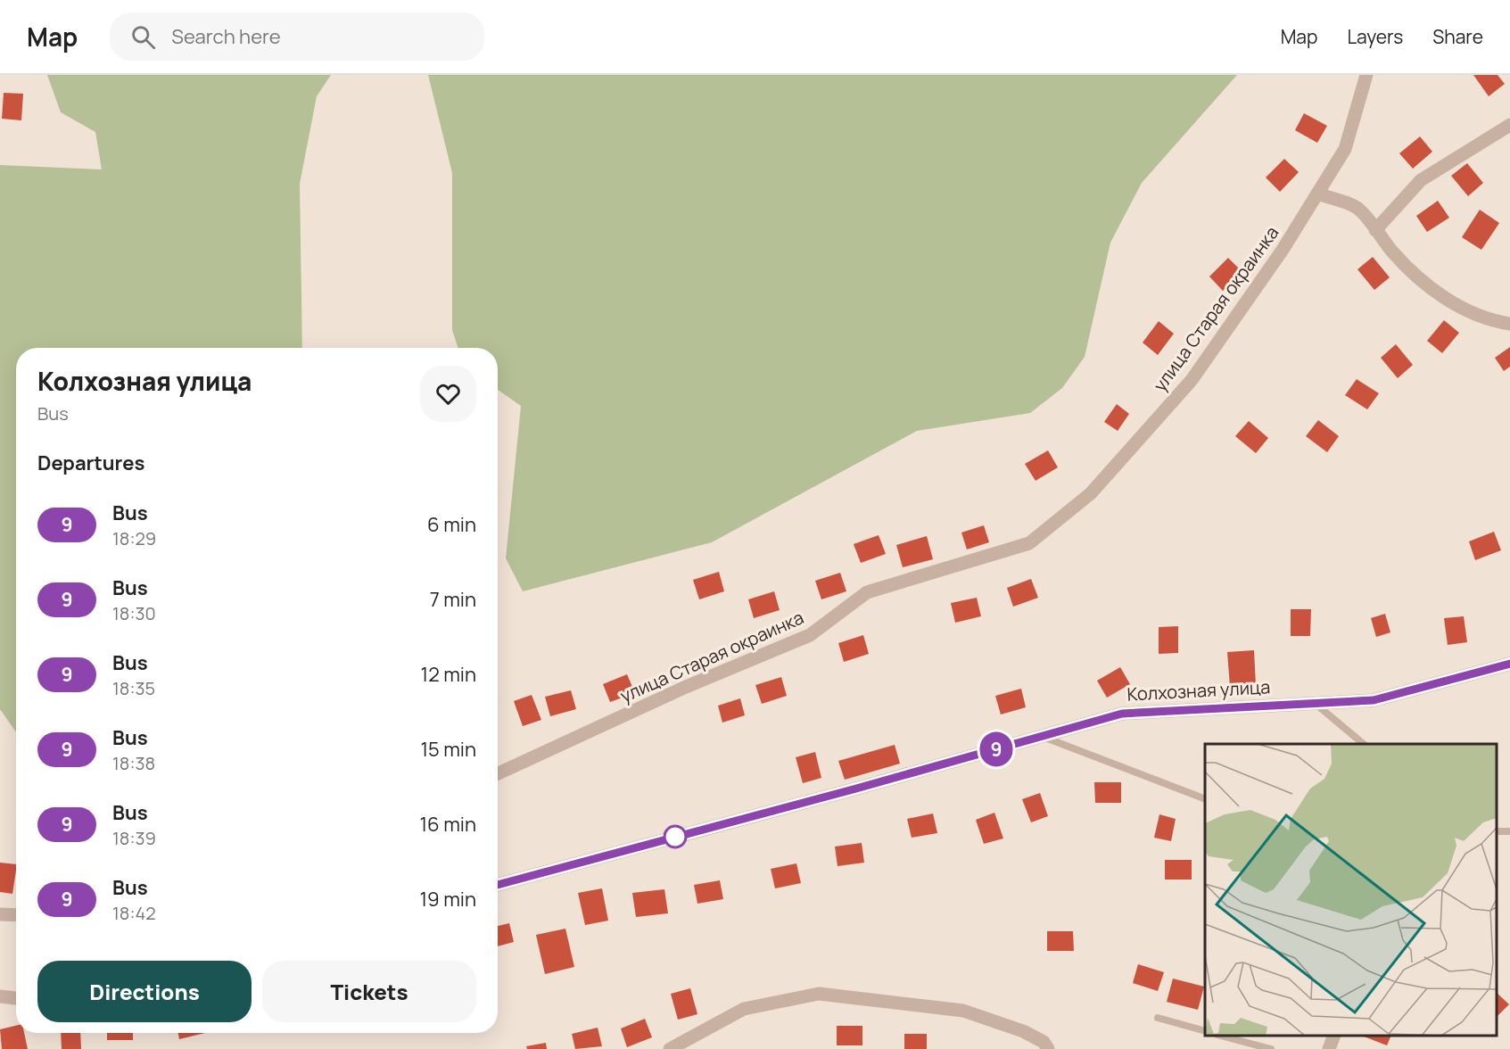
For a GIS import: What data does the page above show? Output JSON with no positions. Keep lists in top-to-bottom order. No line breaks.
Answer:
{"streets":{"street":["улица Старая окраинка","Колхозная улица"]},"lines":["bus line 9"],"page":{"header":"Map","search":"Search here","nav":["Map","Layers","Share"],"on_map":"9","heading":[["Колхозная улица","Bus"],"Departures"],"list":[{"mark":"9","name":"Bus","note":"18:29","value":"6 min"},{"mark":"9","name":"Bus","note":"18:30","value":"7 min"},{"mark":"9","name":"Bus","note":"18:35","value":"12 min"},{"mark":"9","name":"Bus","note":"18:38","value":"15 min"},{"mark":"9","name":"Bus","note":"18:39","value":"16 min"},{"mark":"9","name":"Bus","note":"18:42","value":"19 min"}],"buttons":["Directions","Tickets"]}}
